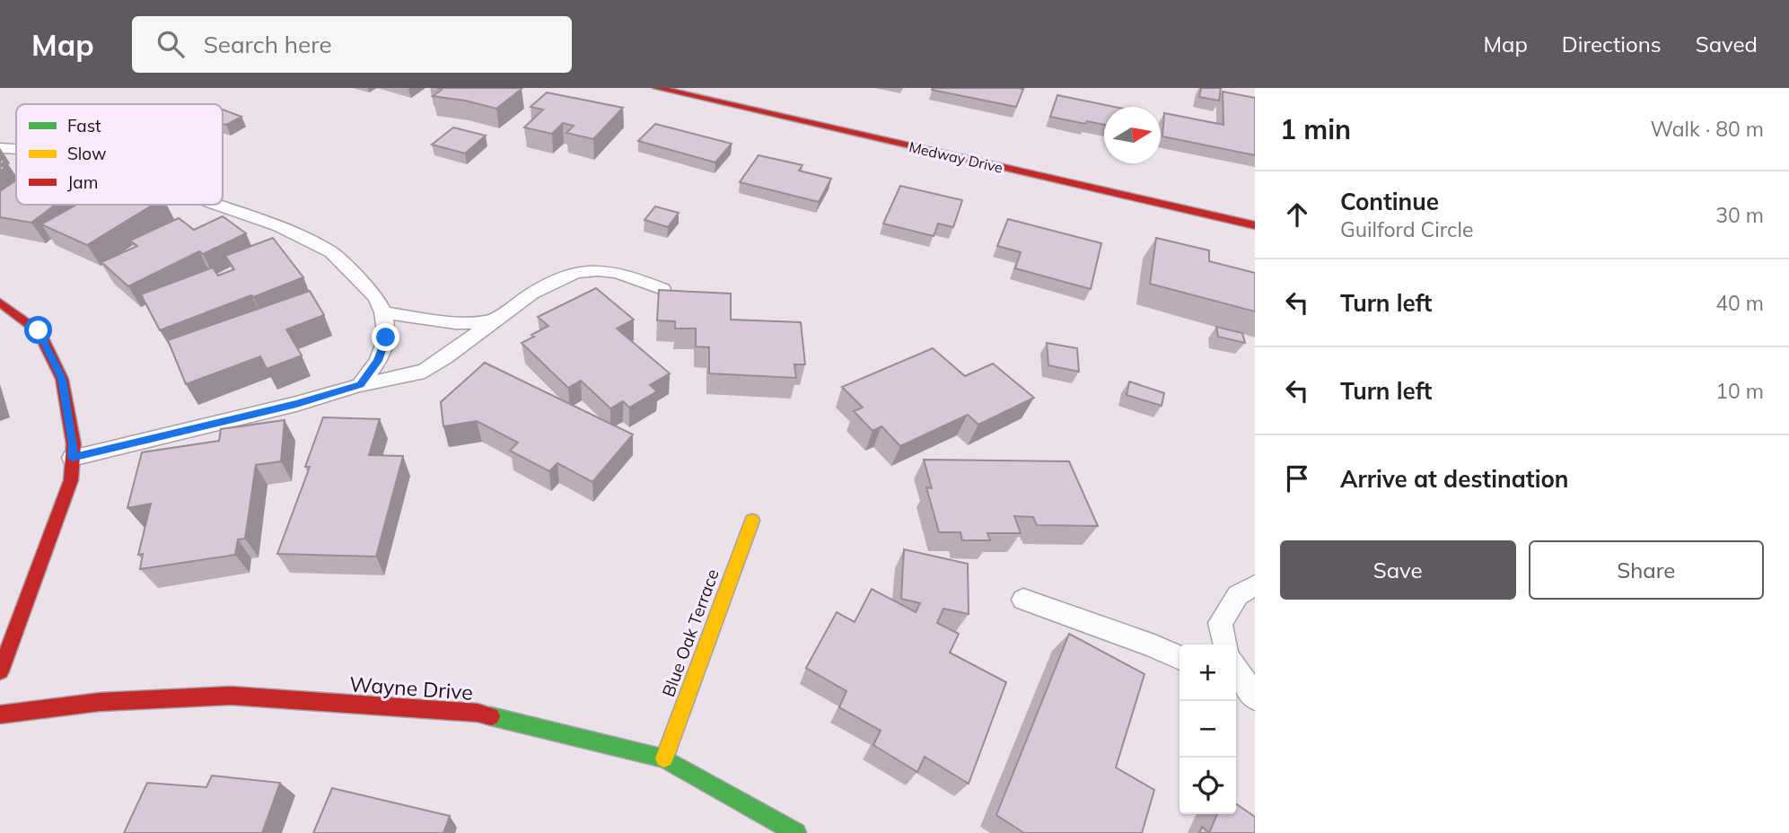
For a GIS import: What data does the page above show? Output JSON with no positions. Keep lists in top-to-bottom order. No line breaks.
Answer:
{"streets":{"street":["Medway Drive","Blue Oak Terrace","Wayne Drive"]},"crossings":[["Blue Oak Terrace","Wayne Drive"]],"legend":["Fast","Slow","Jam"],"north":"right","page":{"header":"Map","search":"Search here","nav":["Map","Directions","Saved"],"heading":["1 min","Walk · 80 m"],"list":[["Continue","Guilford Circle","30 m"],["Turn left","40 m"],["Turn left","10 m"],"Arrive at destination"],"buttons":["Save","Share"],"map_buttons":["+","−"]}}
